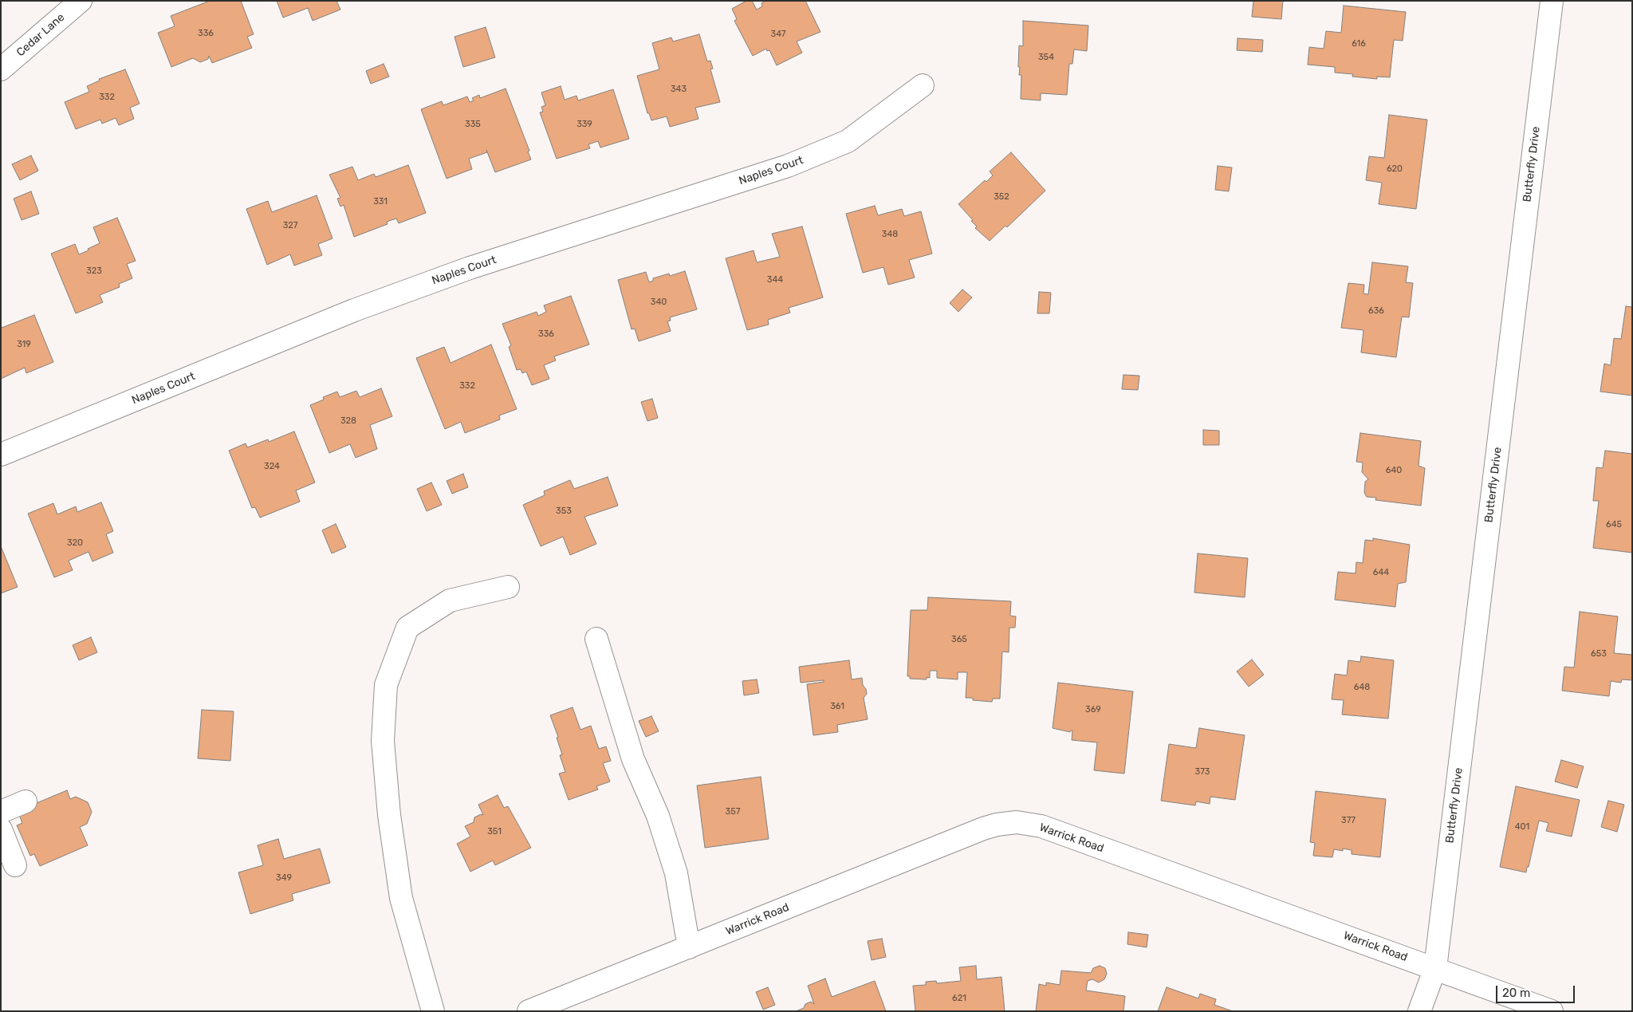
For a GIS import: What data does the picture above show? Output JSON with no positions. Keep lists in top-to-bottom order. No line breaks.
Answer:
{"streets":{"street":["Cedar Lane","Butterfly Drive","Naples Court","Warrick Road"]},"crossings":[["Butterfly Drive","Warrick Road"]],"house_numbers":["336","347","616","354","343","332","335","339","620","352","331","327","348","323","344","340","636","336","319","332","328","324","640","353","645","320","644","365","653","648","361","369","373","357","377","401","351","349","621"],"scale_bar":"20 m"}
